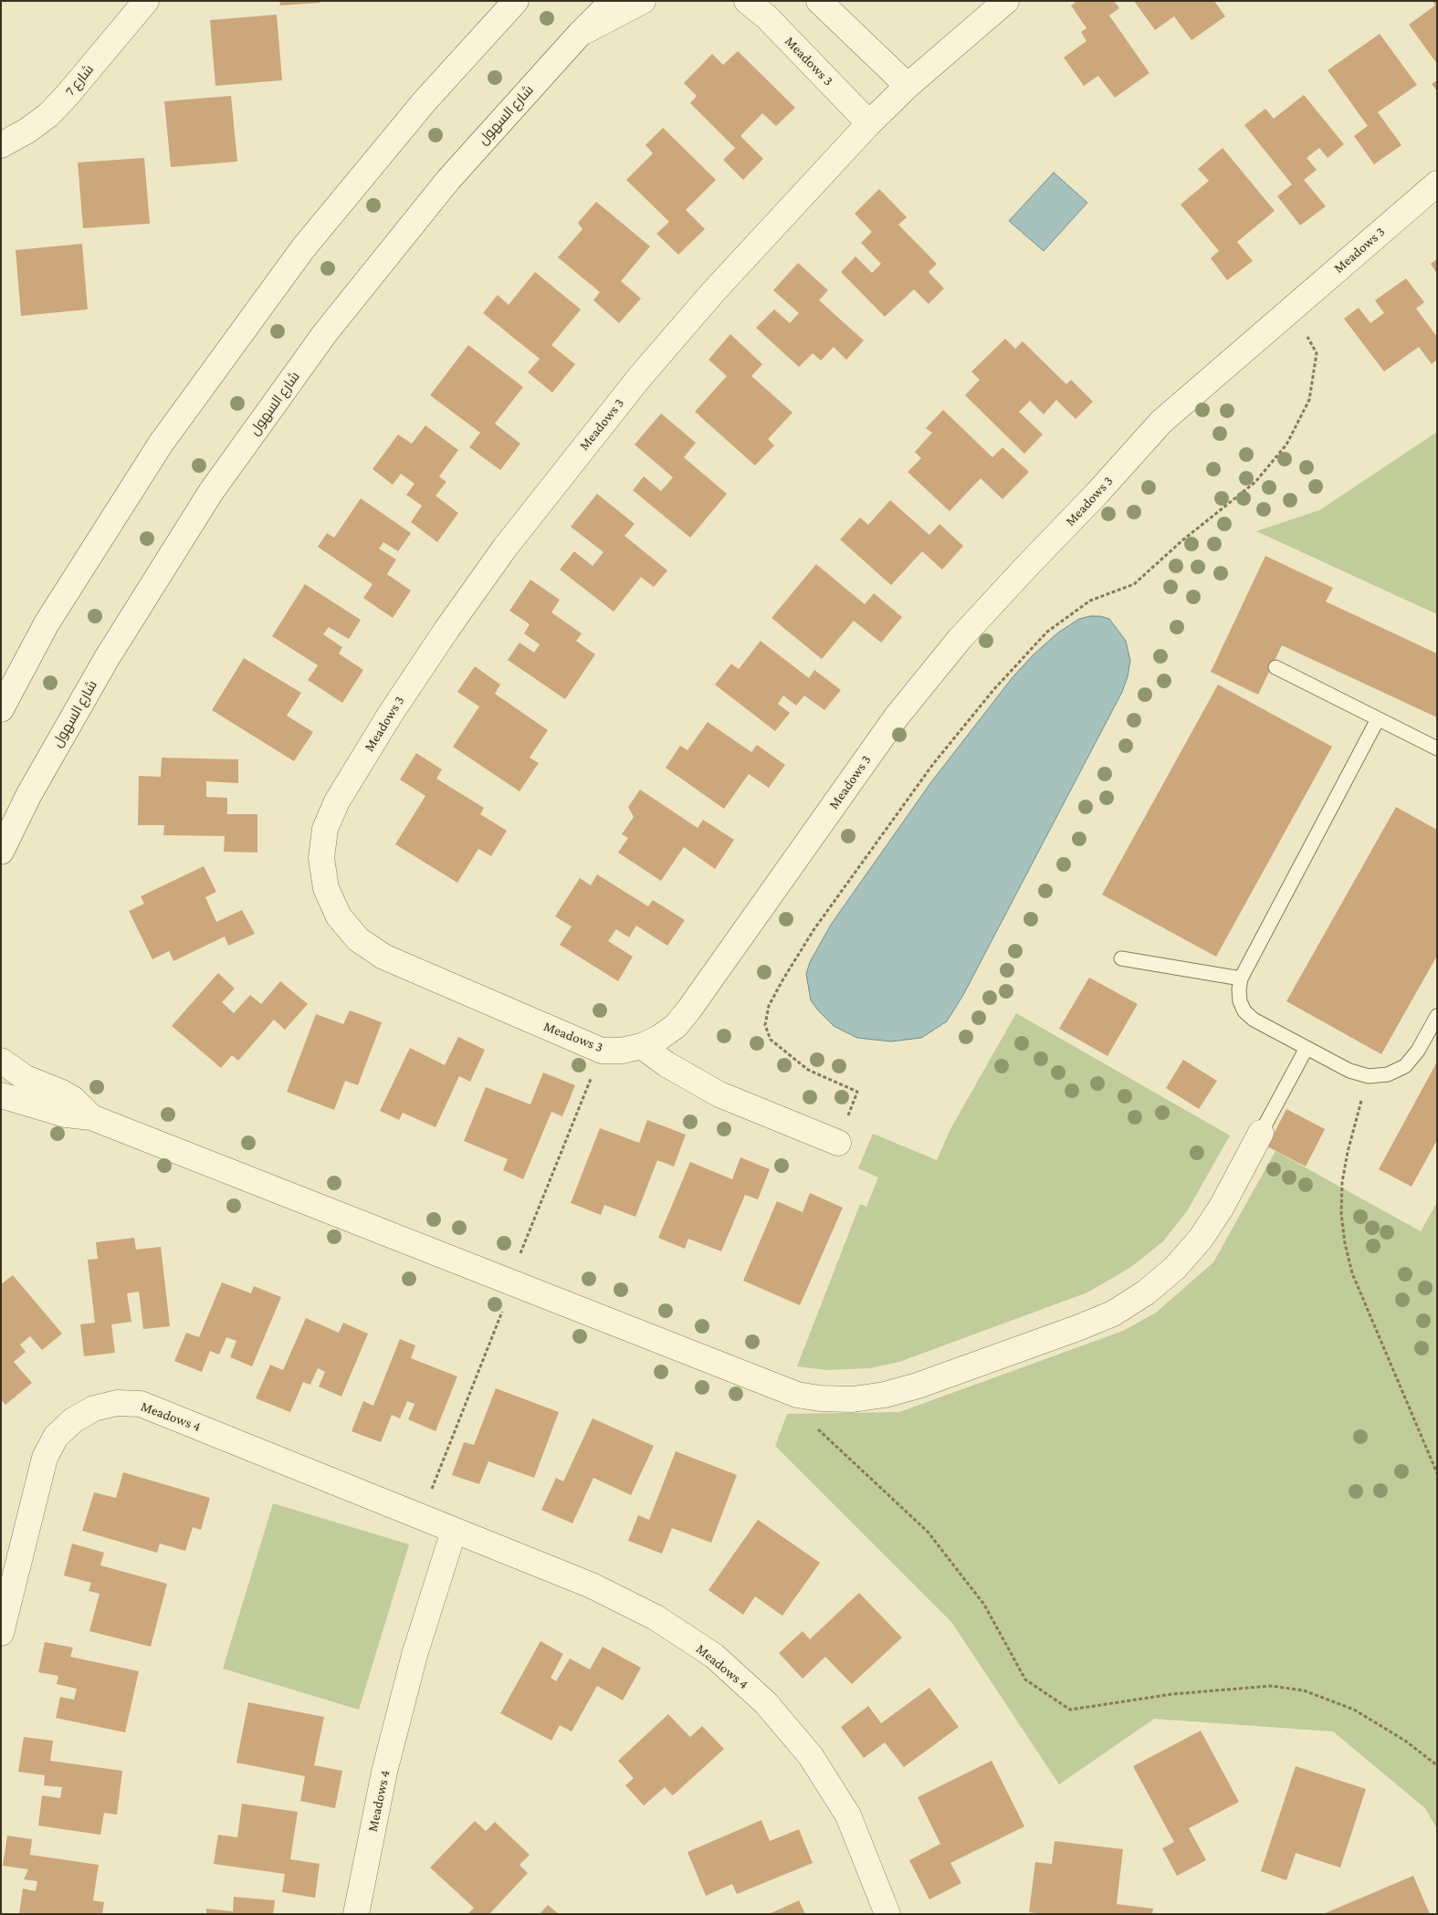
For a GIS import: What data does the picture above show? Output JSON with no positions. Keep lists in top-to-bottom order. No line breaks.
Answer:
{"streets":{"street":["Meadows 3","شارع 7","شارع السهول","Meadows 4"]}}
